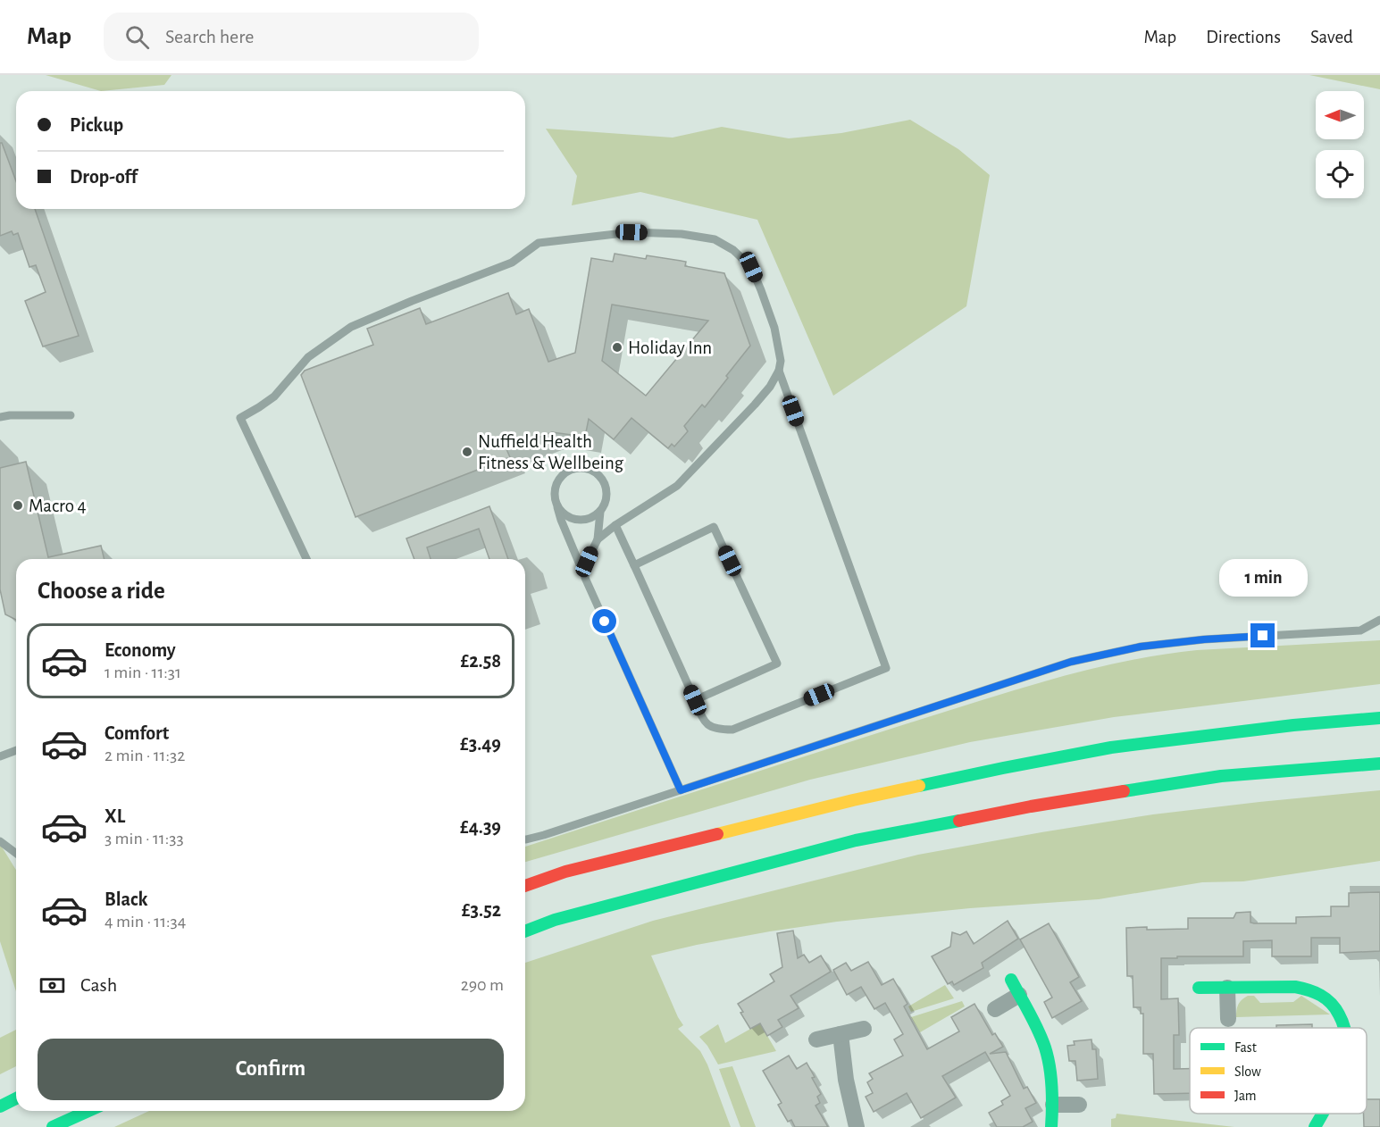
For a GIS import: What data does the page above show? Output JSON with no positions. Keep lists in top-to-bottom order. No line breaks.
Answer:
{"places":["Holiday Inn","Nuffield Health Fitness & Wellbeing","Macro 4"],"legend":["Fast","Slow","Jam"],"north":"left","page":{"header":"Map","search":"Search here","nav":["Map","Directions","Saved"],"banner":["Pickup","Drop-off"],"bubble":"1 min","heading":"Choose a ride","list":[{"name":"Economy","note":"1 min · 11:31","value":"£2.58"},{"name":"Comfort","note":"2 min · 11:32","value":"£3.49"},{"name":"XL","note":"3 min · 11:33","value":"£4.39"},{"name":"Black","note":"4 min · 11:34","value":"£3.52"}],"pay":["Cash","290 m"],"buttons":"Confirm"}}
